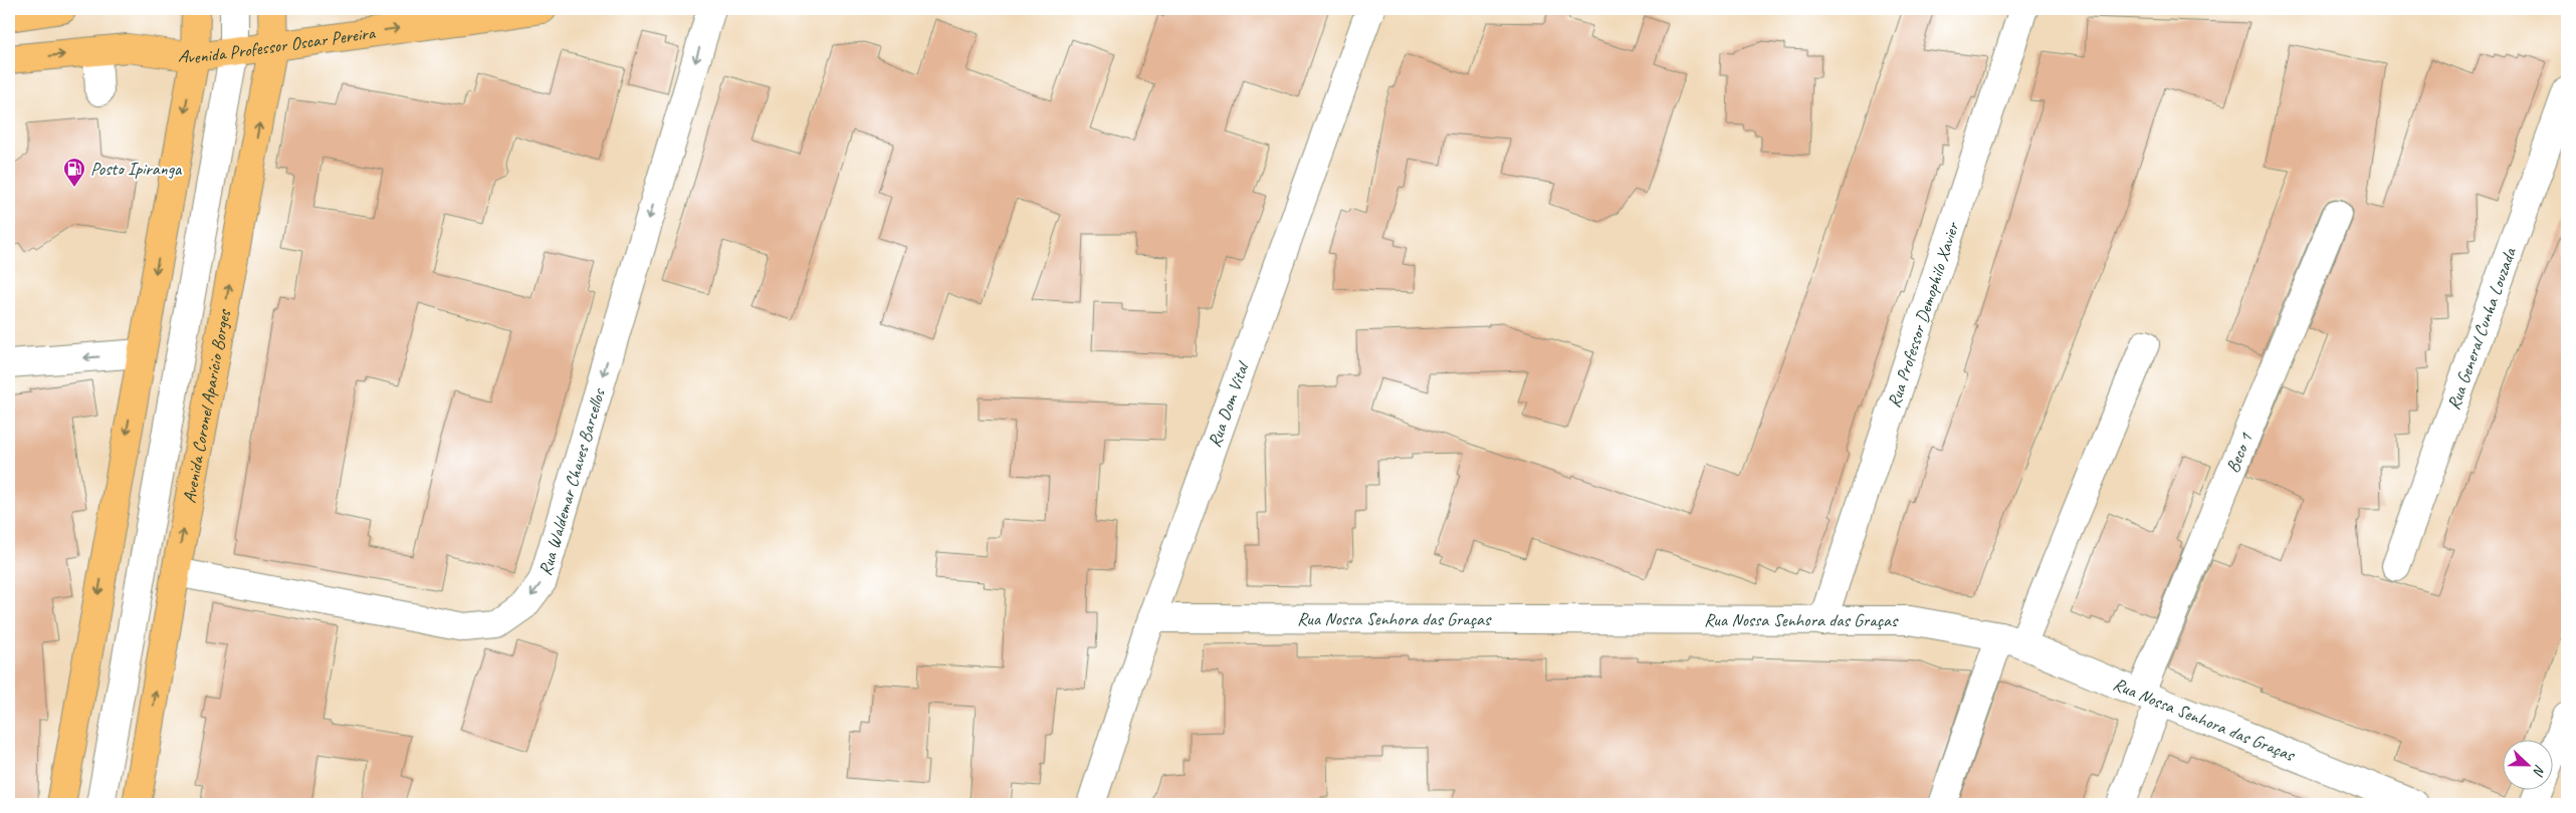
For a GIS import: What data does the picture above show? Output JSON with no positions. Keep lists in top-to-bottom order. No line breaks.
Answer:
{"streets":{"main road":["Avenida Professor Oscar Pereira","Avenida Coronel Aparício Borges"],"street":["Rua Professor Demophilo Xavier","Rua General Cunha Louzada","Rua Dom Vital","Beco 1","Rua Waldemar Chaves Barcellos","Rua Nossa Senhora das Graças"]},"crossings":[["Avenida Professor Oscar Pereira","Avenida Coronel Aparício Borges"],["Rua Professor Demophilo Xavier","Rua Nossa Senhora das Graças"],["Rua Dom Vital","Rua Nossa Senhora das Graças"],["Avenida Coronel Aparício Borges","Rua Waldemar Chaves Barcellos"],["Beco 1","Rua Nossa Senhora das Graças"]],"one_way":["Avenida Professor Oscar Pereira"],"places":{"fuel station":["Posto Ipiranga"]},"north":"right"}
